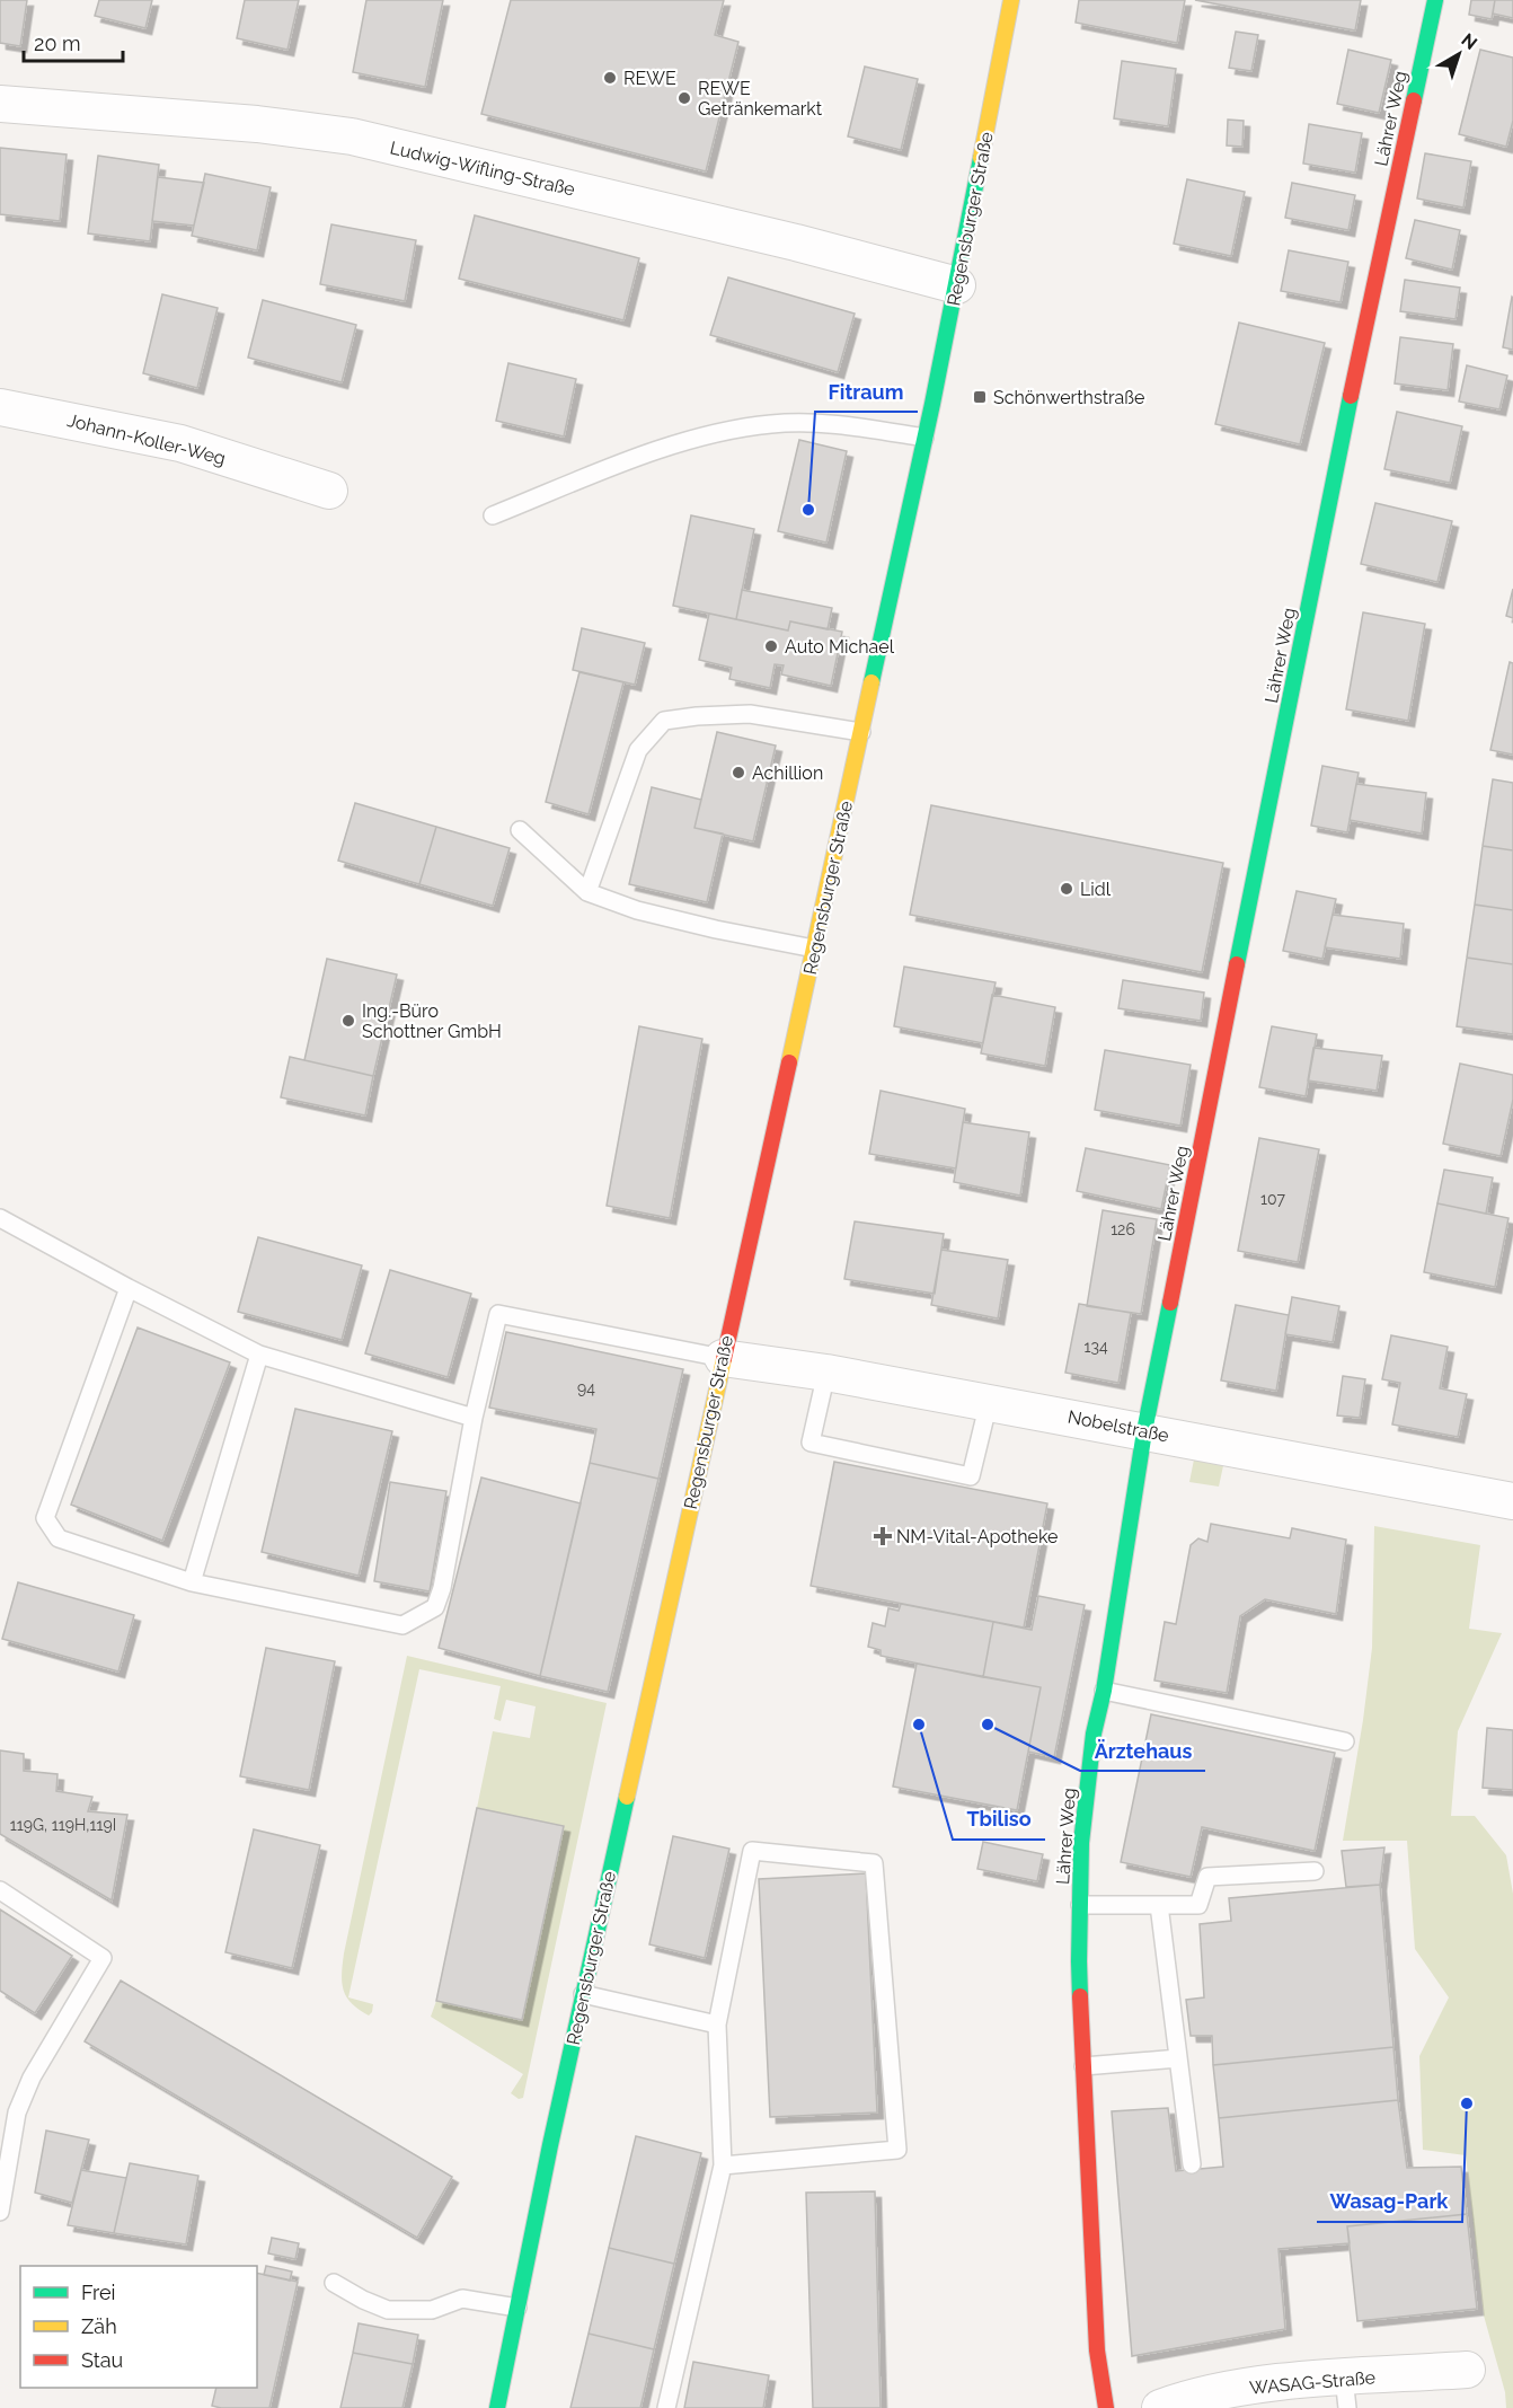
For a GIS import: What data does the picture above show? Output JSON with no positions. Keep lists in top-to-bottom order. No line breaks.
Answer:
{"streets":{"main road":["Lährer Weg","Regensburger Straße"],"street":["Ludwig-Wifling-Straße","Johann-Koller-Weg","Nobelstraße","WASAG-Straße"]},"crossings":[["Lährer Weg","Nobelstraße"],["Ludwig-Wifling-Straße","Regensburger Straße"],["Regensburger Straße","Nobelstraße"]],"places":{"other":["REWE","REWE Getränkemarkt","Fitraum","Auto Michael","Achillion","Lidl","Ing.-Büro Schottner GmbH","Tbiliso","Ärztehaus","Wasag-Park"],"transit":["Schönwerthstraße"],"health":["NM-Vital-Apotheke"]},"house_numbers":["107","126","134","94","119G, 119H,119I"],"legend":["Frei","Zäh","Stau"],"scale_bar":"20 m","north":"top right"}
